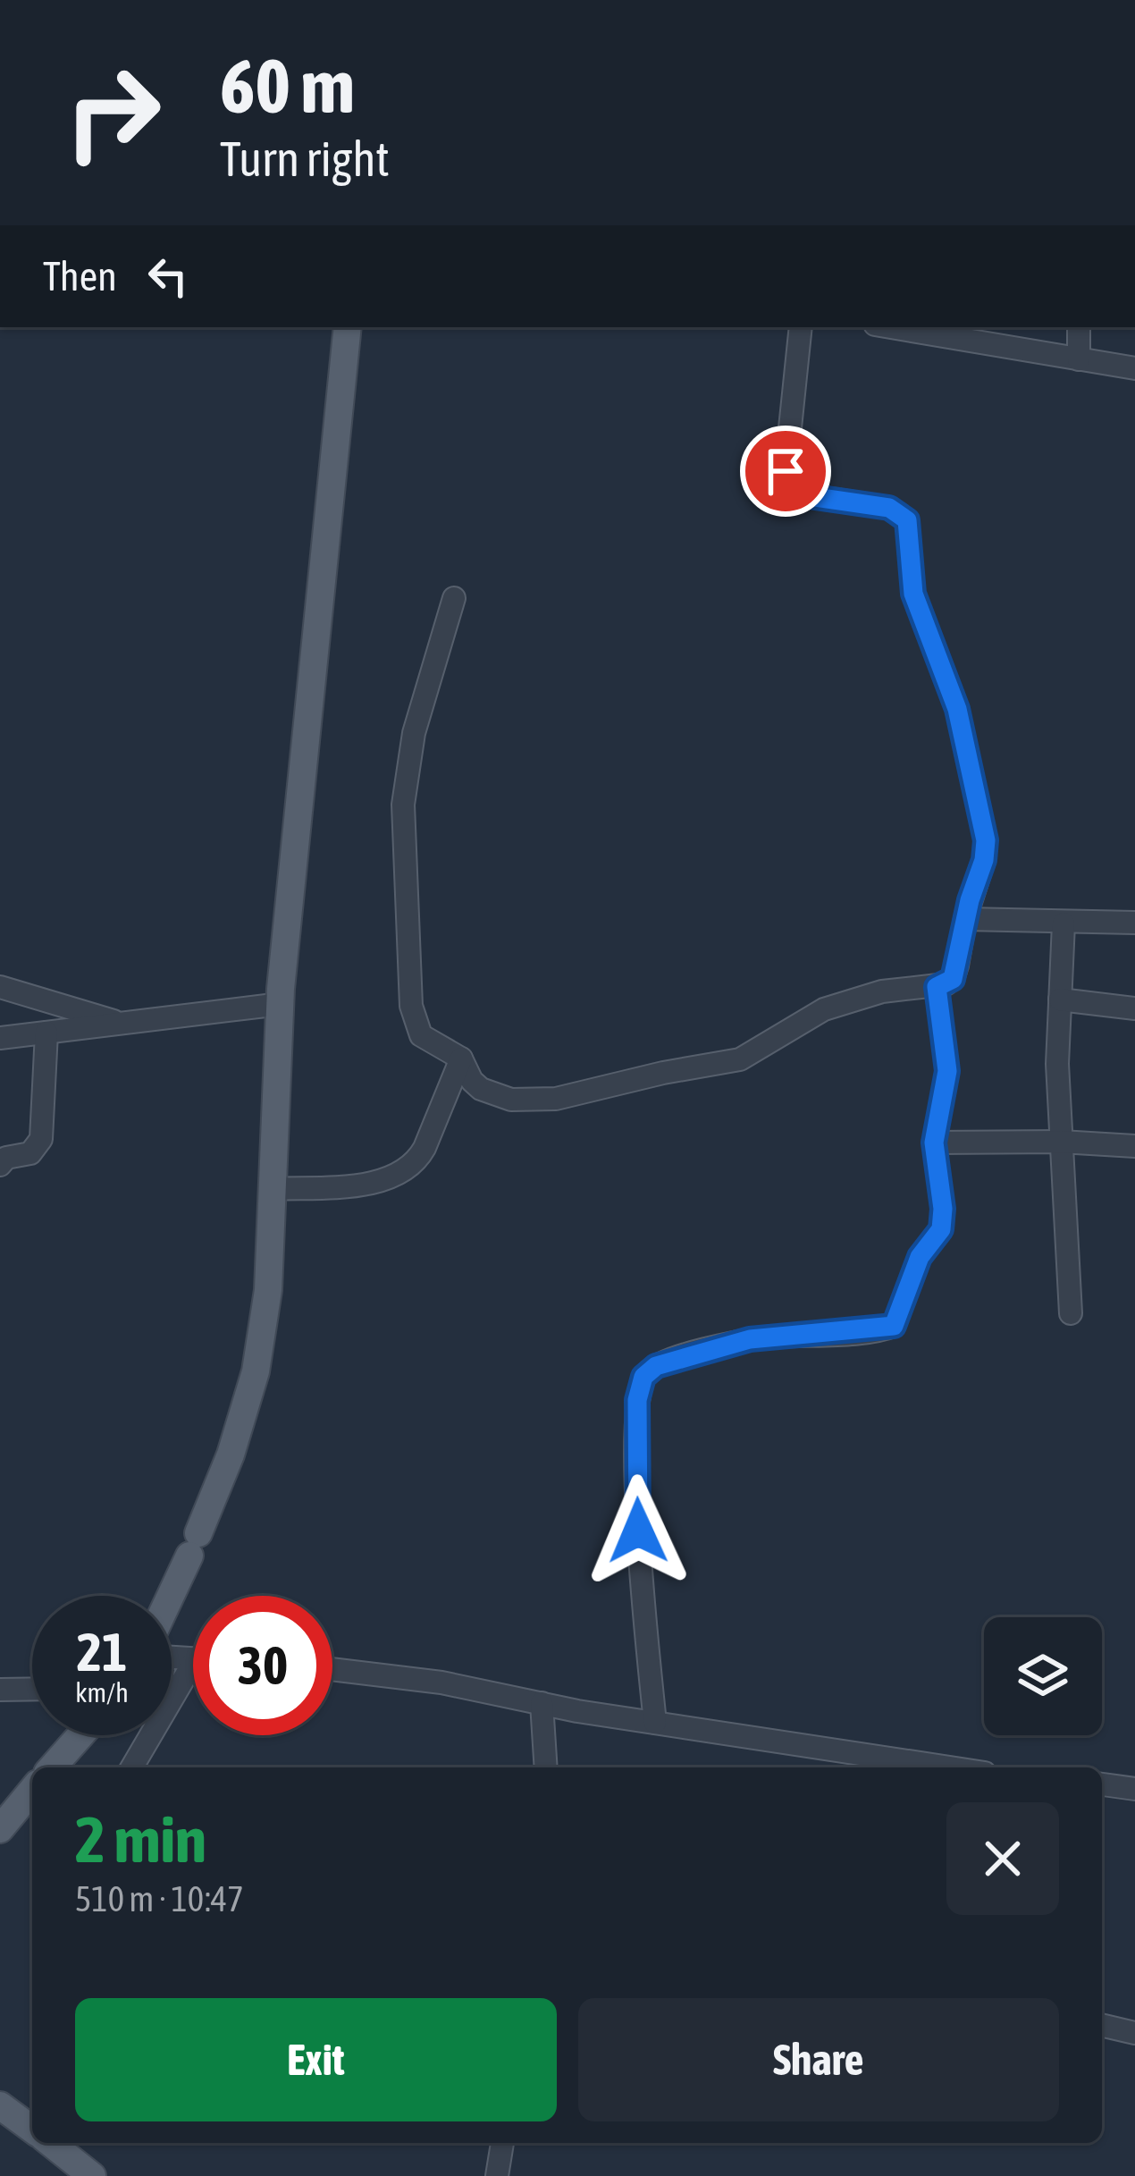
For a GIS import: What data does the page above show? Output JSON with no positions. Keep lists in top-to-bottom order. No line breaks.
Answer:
{"page":{"turn":["60 m","Turn right"],"then":"Then","speed":"21 km/h","limit":"30","heading":["2 min","510 m · 10:47"],"buttons":["Exit","Share"]}}
